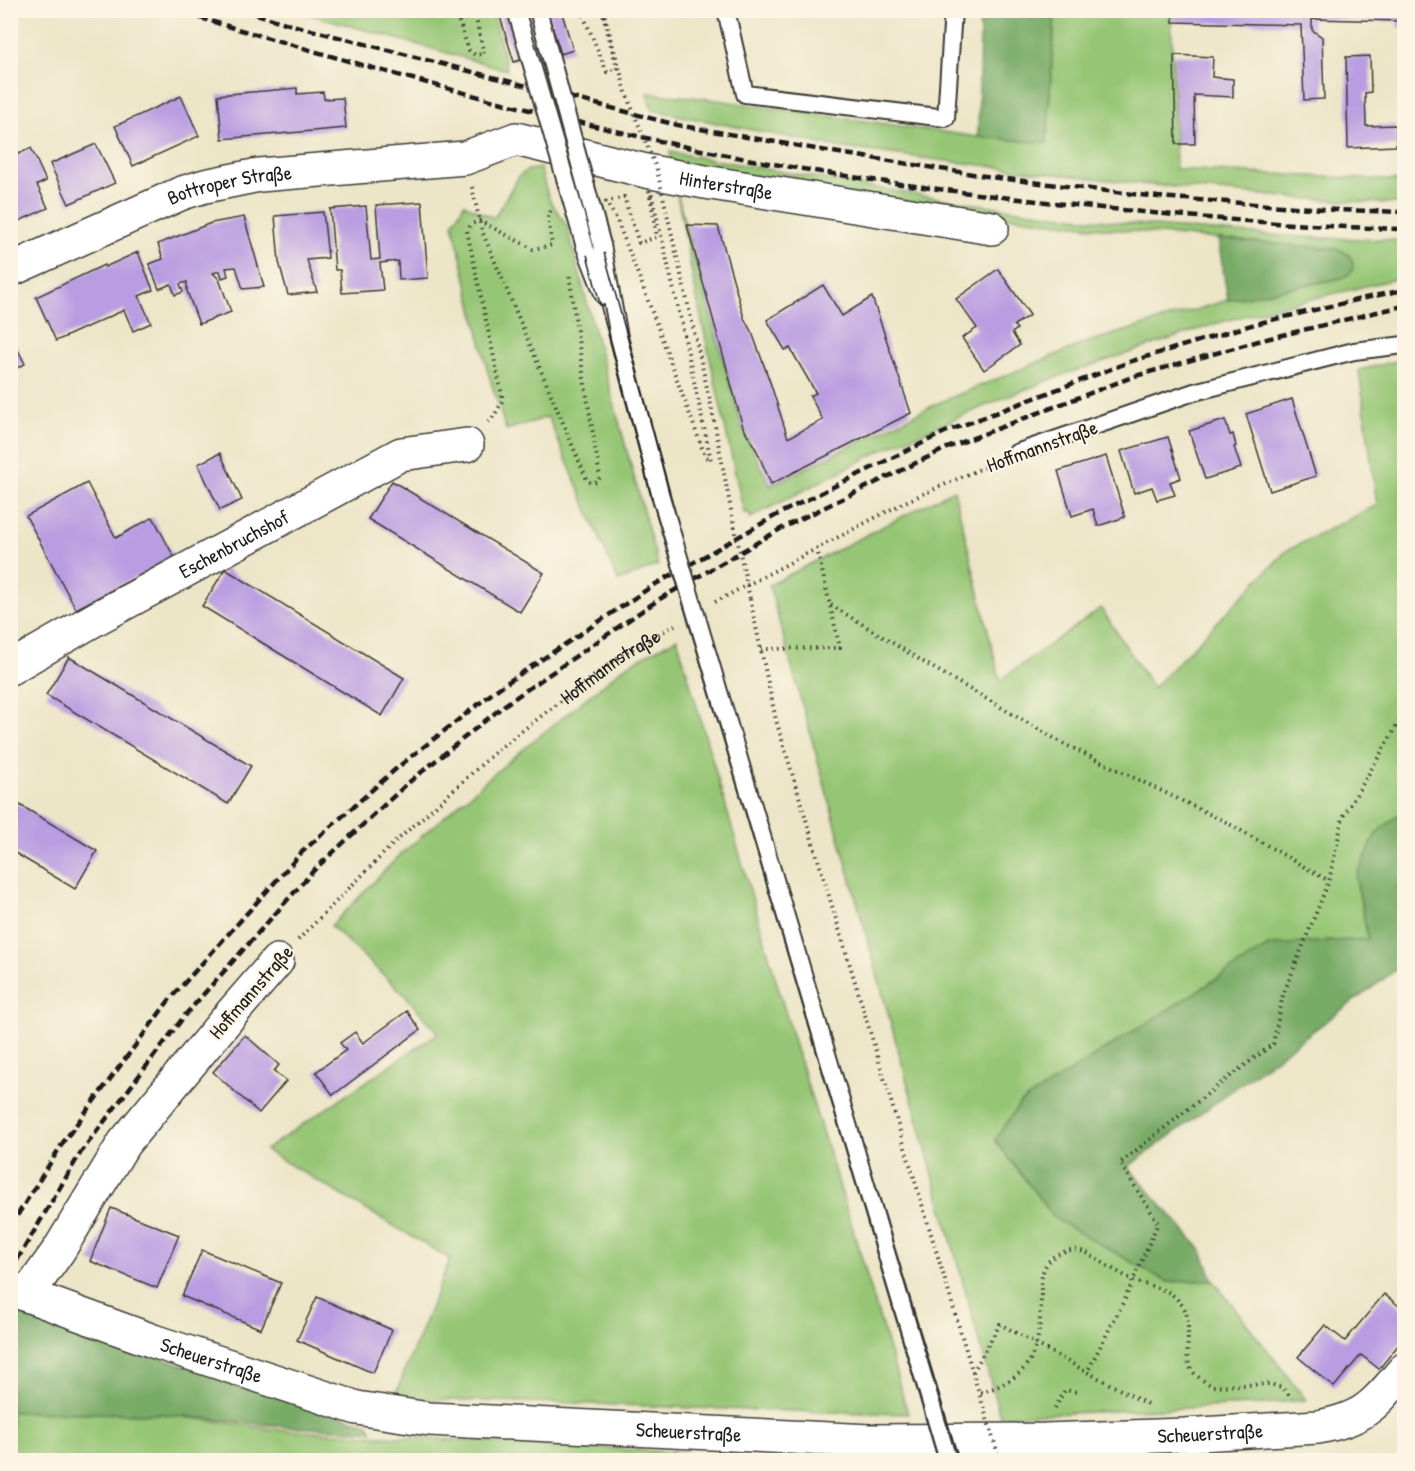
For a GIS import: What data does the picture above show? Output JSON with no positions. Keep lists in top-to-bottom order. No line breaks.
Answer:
{"streets":{"street":["Hinterstraße","Bottroper Straße","Hoffmannstraße","Eschenbruchshof","Scheuerstraße"]},"crossings":[["Hinterstraße","Bottroper Straße"],["Hoffmannstraße","Scheuerstraße"]]}
